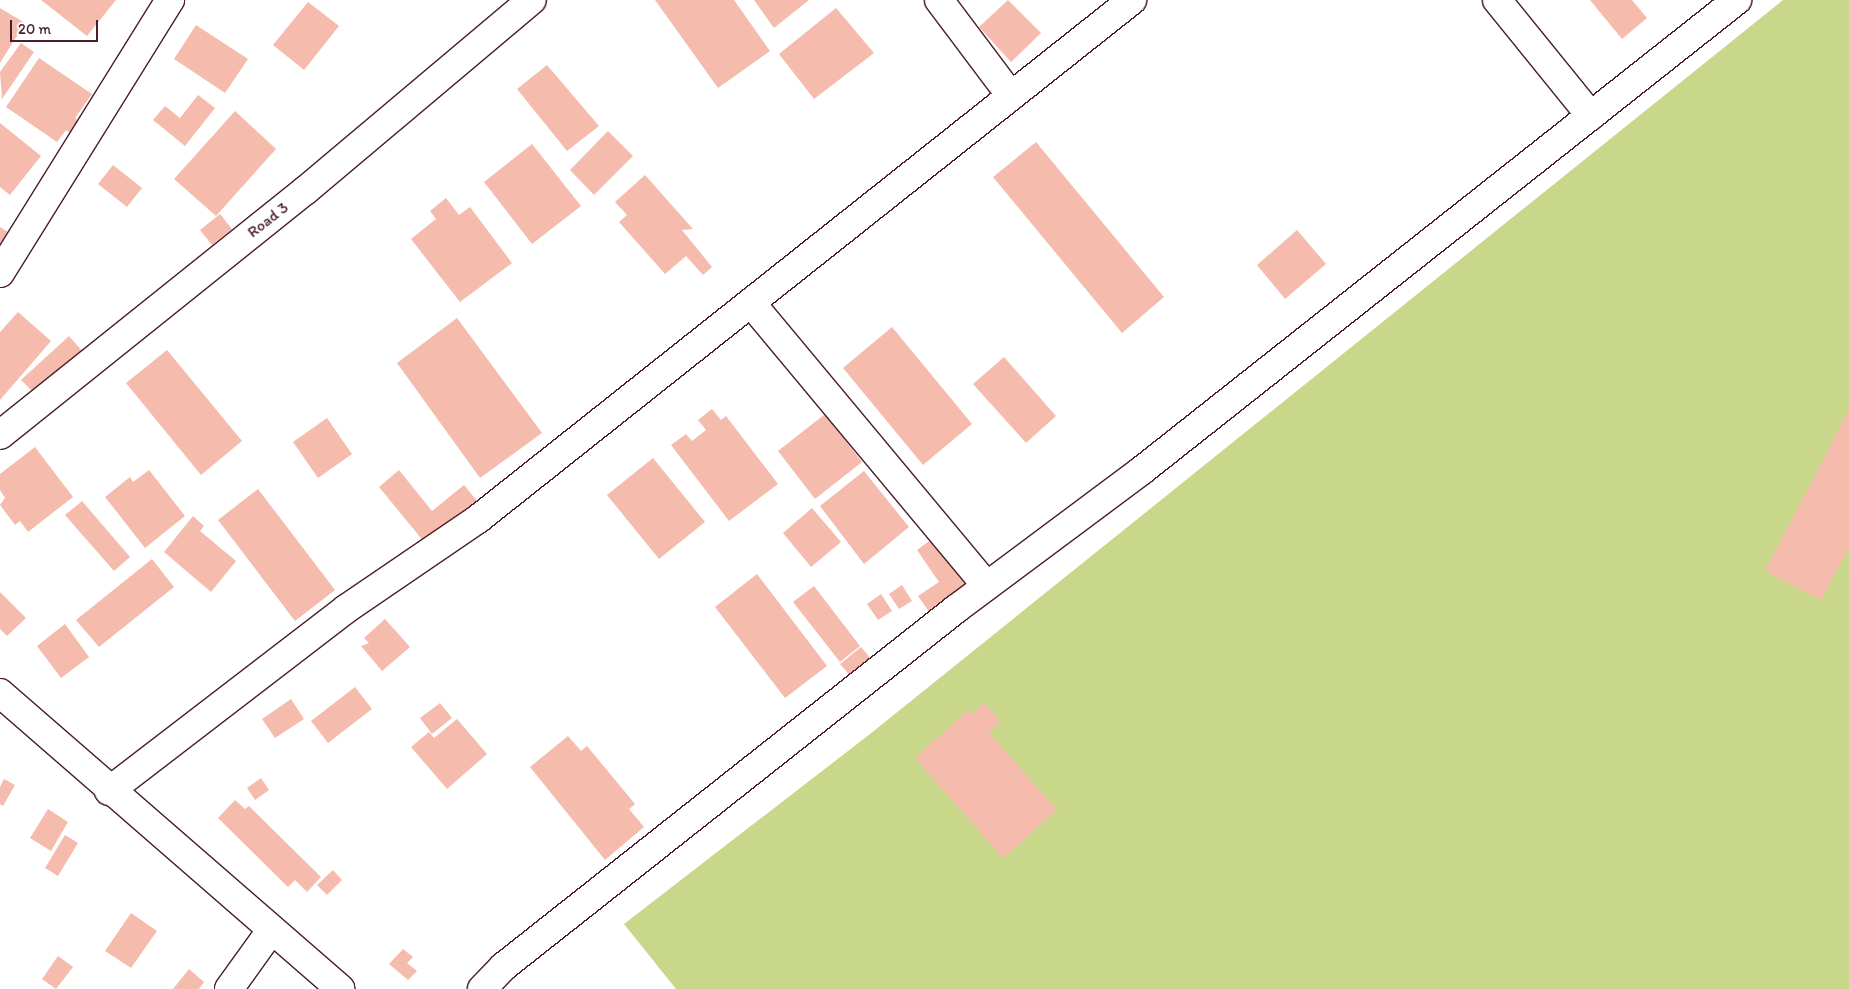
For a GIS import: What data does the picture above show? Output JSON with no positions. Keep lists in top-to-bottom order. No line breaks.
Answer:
{"streets":{"street":["Road 3"]},"scale_bar":"20 m"}
